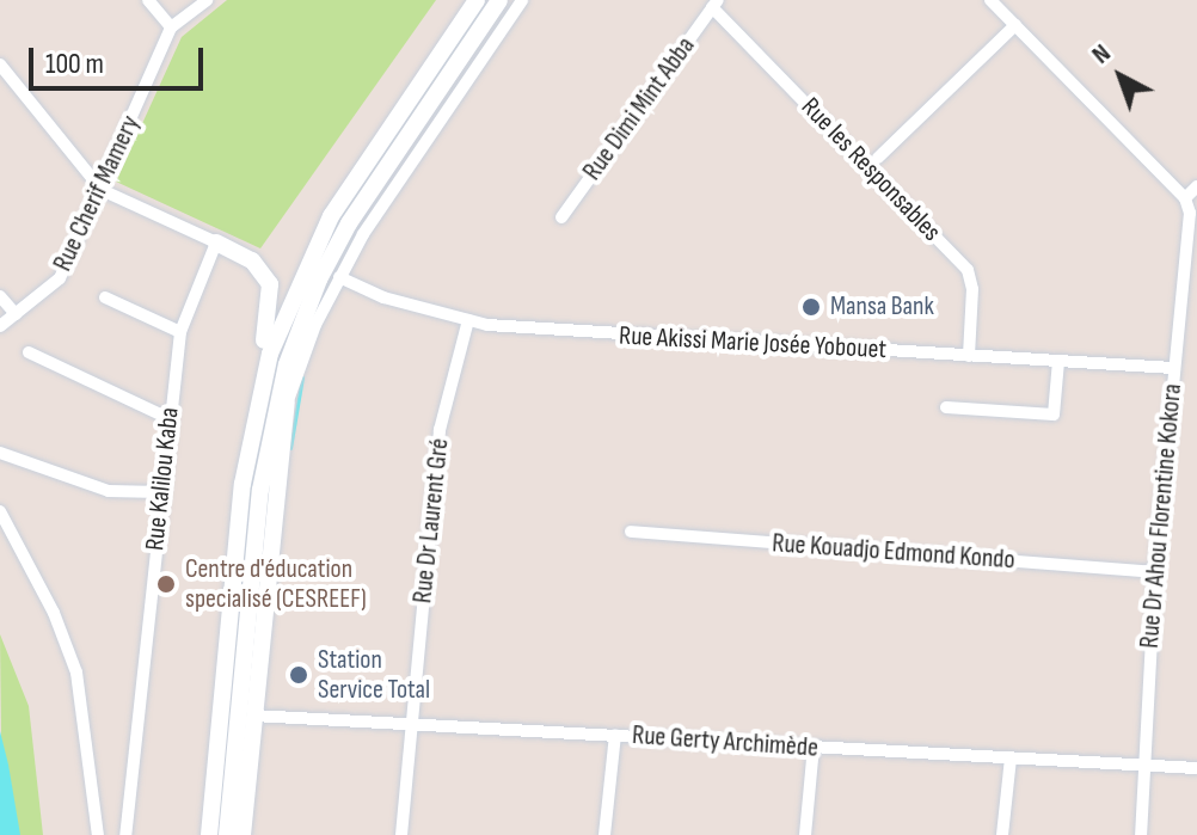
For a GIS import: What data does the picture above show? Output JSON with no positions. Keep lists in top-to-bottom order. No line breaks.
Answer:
{"streets":{"street":["Rue Dimi Mint Abba","Rue les Responsables","Rue Cherif Mamery","Rue Akissi Marie Josée Yobouet","Rue Kalilou Kaba","Rue Dr Ahou Florentine Kokora","Rue Dr Laurent Gré","Rue Kouadjo Edmond Kondo","Rue Gerty Archimède"]},"crossings":[["Rue Dimi Mint Abba","Rue les Responsables"],["Rue les Responsables","Rue Akissi Marie Josée Yobouet"],["Rue Akissi Marie Josée Yobouet","Rue Dr Ahou Florentine Kokora"],["Rue Akissi Marie Josée Yobouet","Rue Dr Laurent Gré"],["Rue Dr Ahou Florentine Kokora","Rue Kouadjo Edmond Kondo"],["Rue Dr Ahou Florentine Kokora","Rue Gerty Archimède"],["Rue Dr Laurent Gré","Rue Gerty Archimède"]],"places":["Mansa Bank","Centre d'éducation specialisé (CESREEF)","Station Service Total"],"scale_bar":"100 m","north":"top left"}
